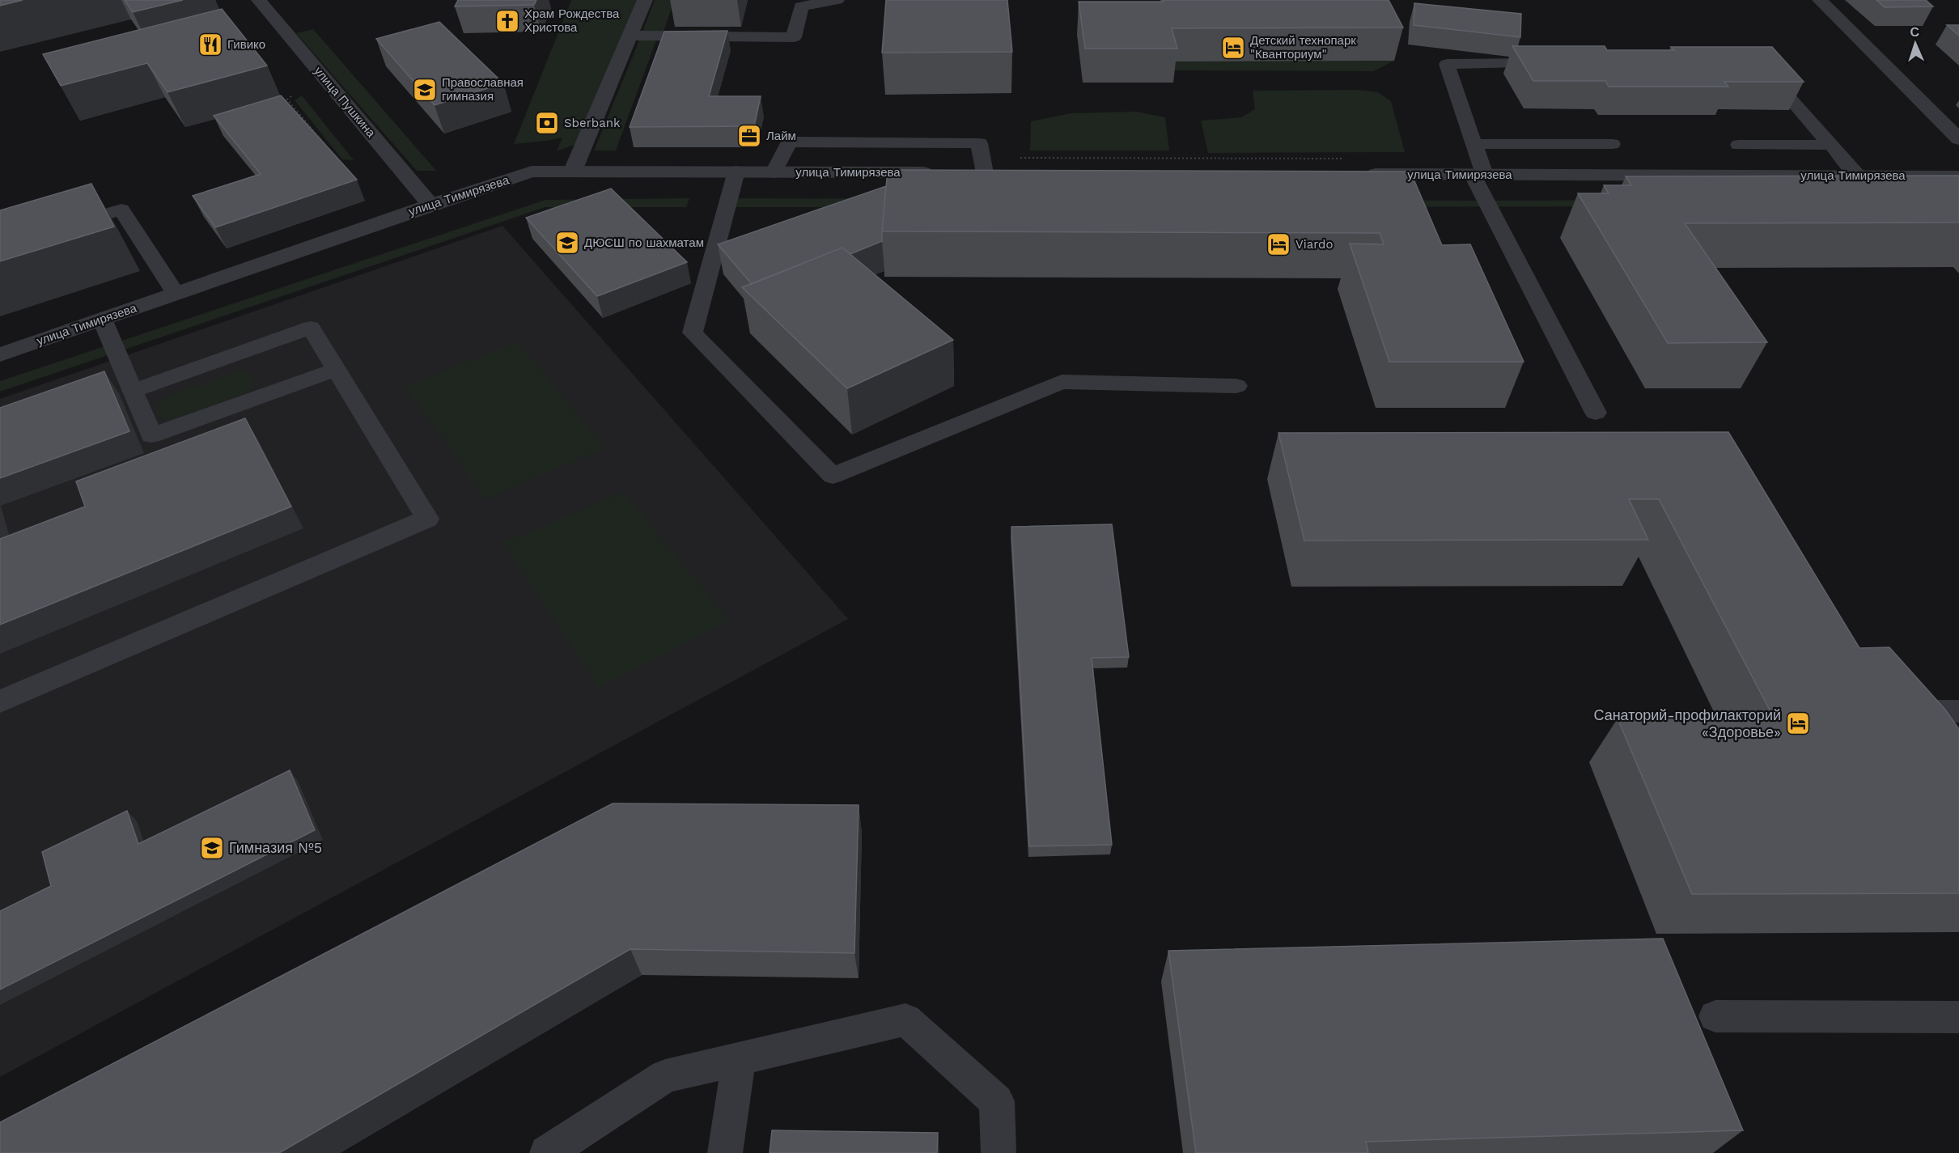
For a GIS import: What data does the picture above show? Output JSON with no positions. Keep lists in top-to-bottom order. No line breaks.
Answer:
{"streets":{"street":["улица Пушкина","улица Тимирязева"]},"crossings":[["улица Пушкина","улица Тимирязева"]],"places":{"church":["Храм Рождества Христова"],"restaurant":["Гивико"],"hotel":["Детский технопарк \"Кванториум\"","Viardo","Санаторий-профилакторий «Здоровье»"],"school or university":["Православная гимназия","ДЮСШ по шахматам","Гимназия №5"],"bank":["Sberbank"],"office":["Лайм"]},"north":"top"}
